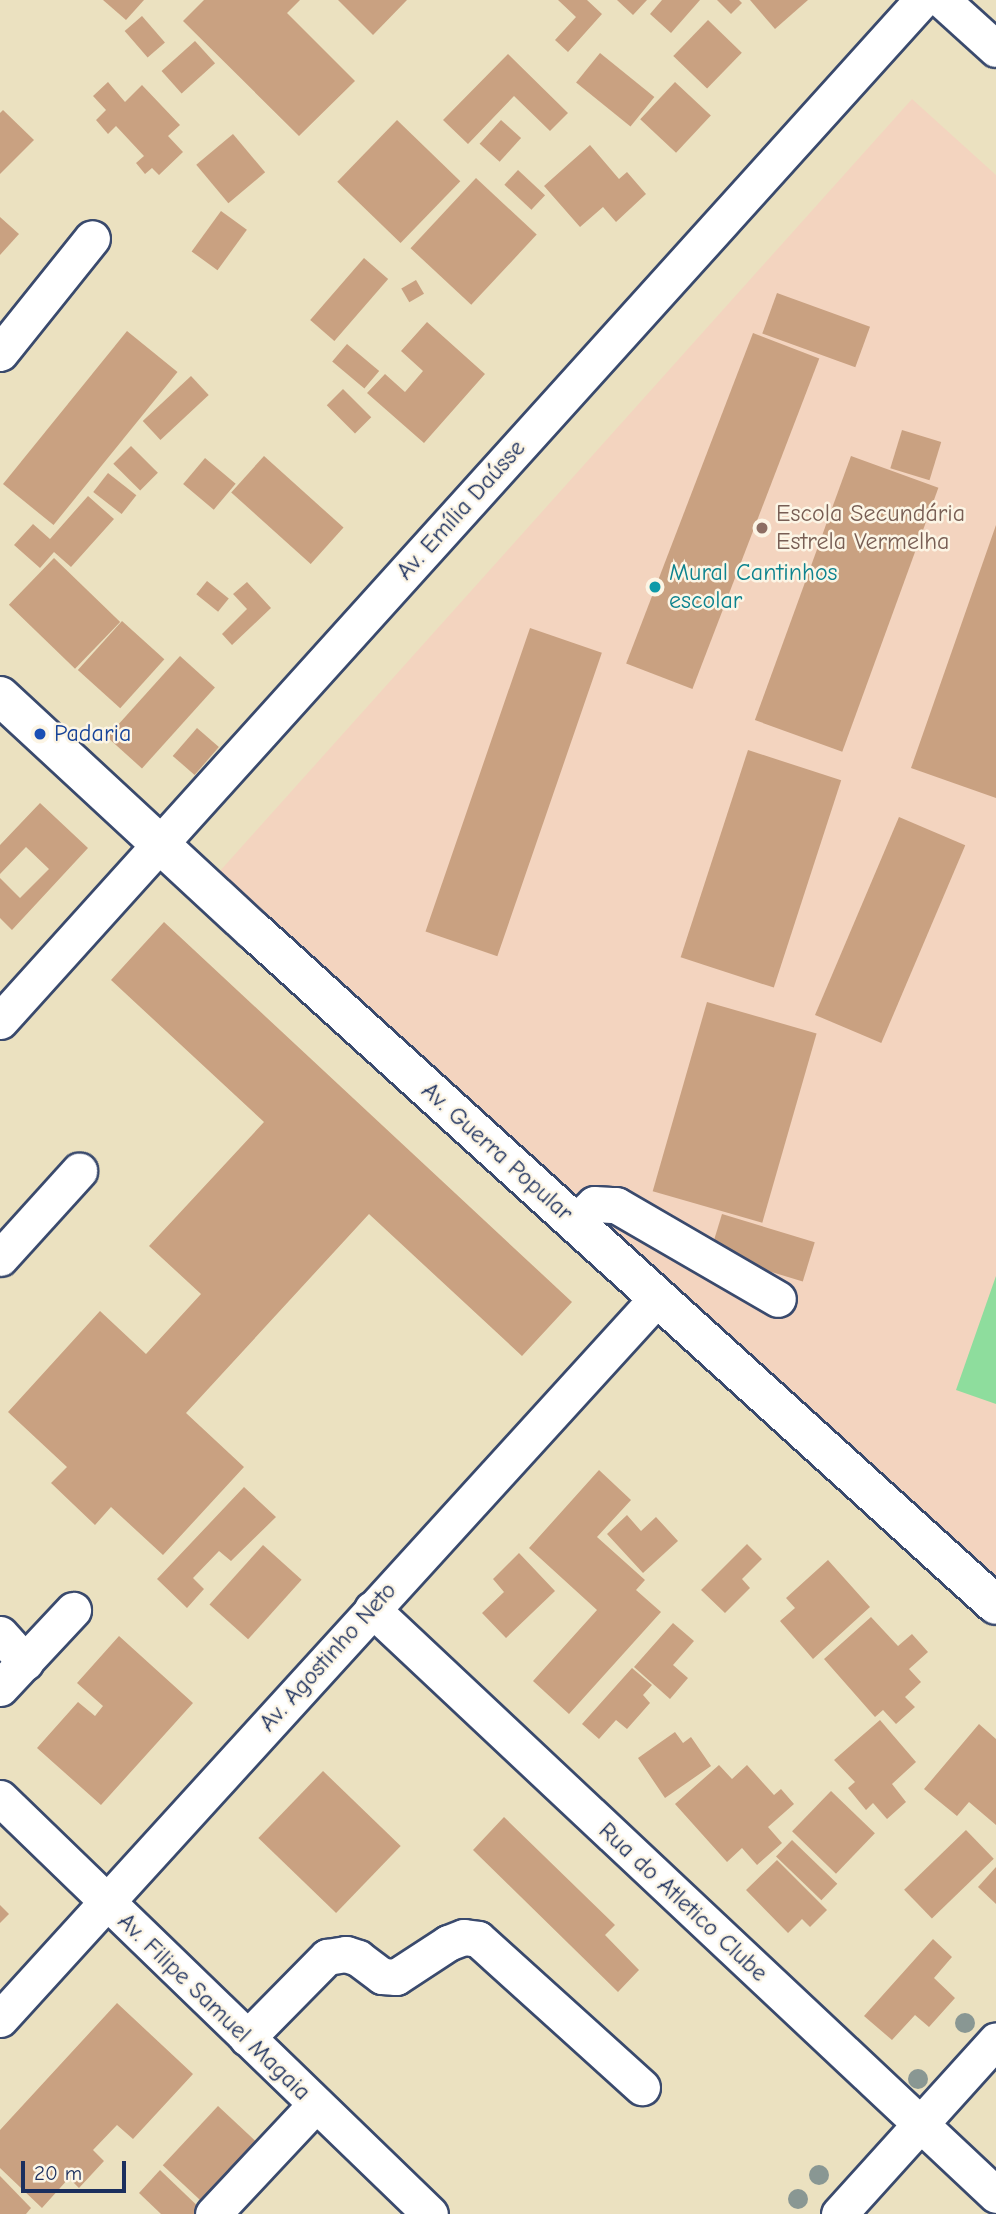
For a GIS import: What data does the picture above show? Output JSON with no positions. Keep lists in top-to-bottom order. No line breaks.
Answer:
{"streets":{"main road":["Av. Guerra Popular"],"street":["Av. Emília Daússe","Av. Agostinho Neto","Rua do Atletico Clube","Av. Filipe Samuel Magaia"]},"crossings":[["Av. Emília Daússe","Av. Guerra Popular"],["Av. Guerra Popular","Av. Agostinho Neto"],["Av. Agostinho Neto","Rua do Atletico Clube"],["Av. Agostinho Neto","Av. Filipe Samuel Magaia"]],"places":["Escola Secundária Estrela Vermelha","Mural Cantinhos escolar","Padaria"],"scale_bar":"20 m"}
